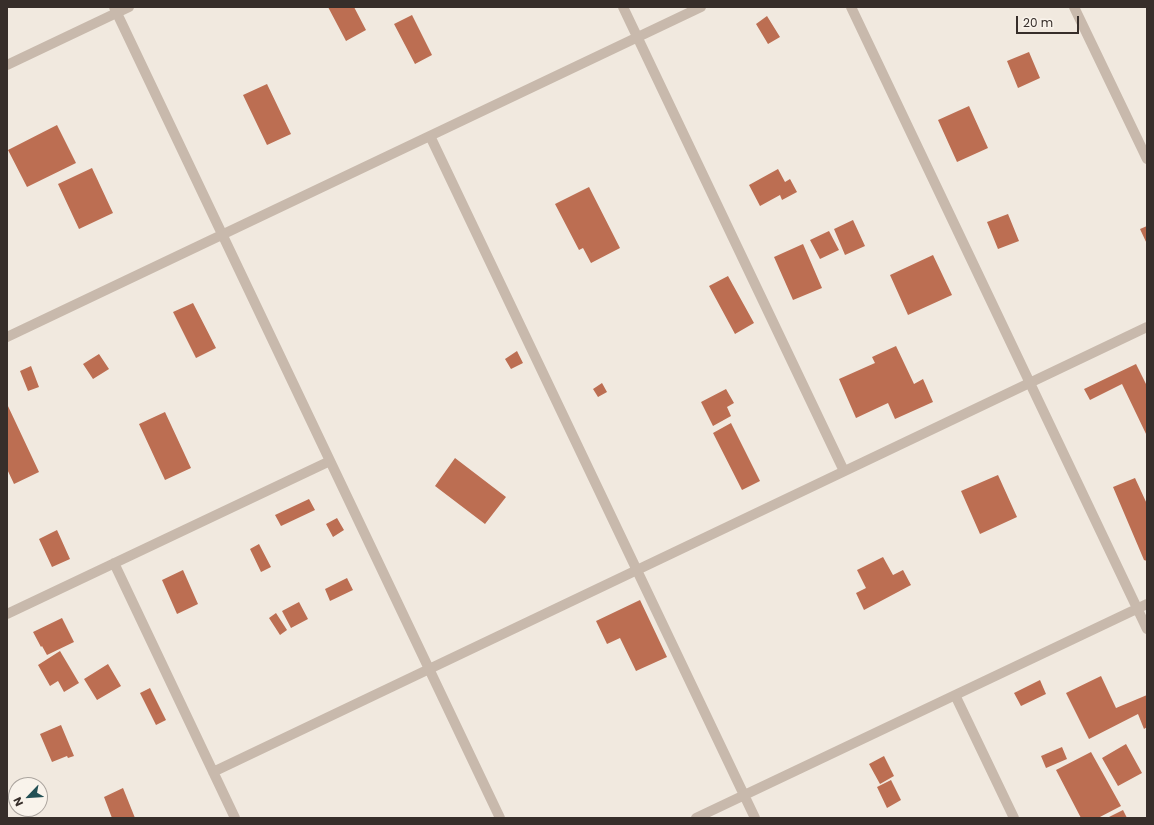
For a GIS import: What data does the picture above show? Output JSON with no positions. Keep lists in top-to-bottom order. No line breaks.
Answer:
{"scale_bar":"20 m","north":"bottom left"}
